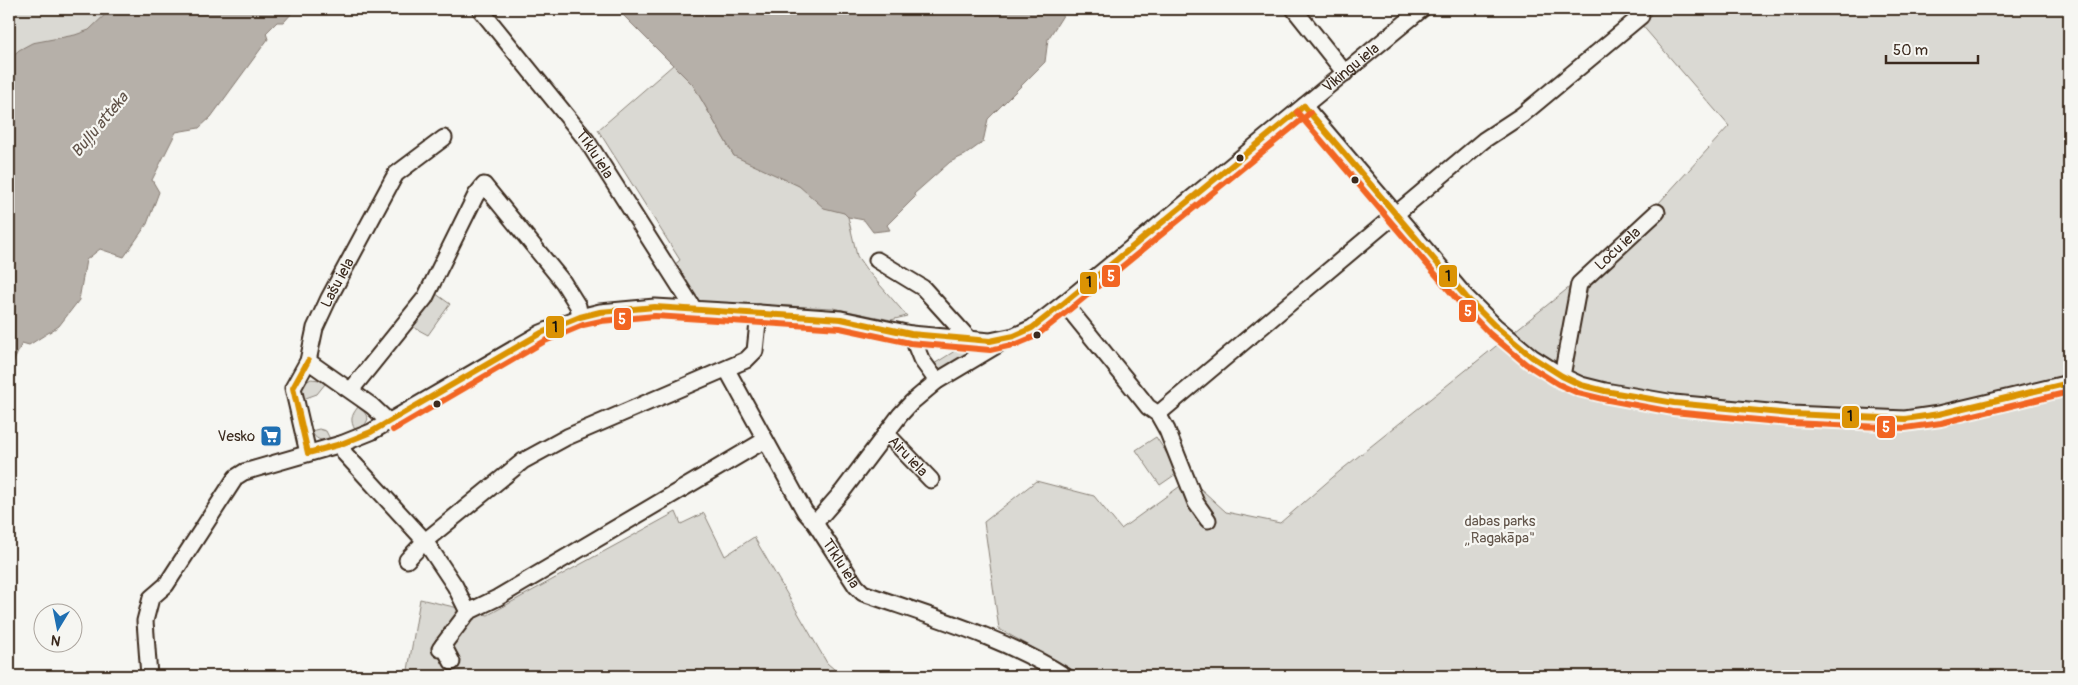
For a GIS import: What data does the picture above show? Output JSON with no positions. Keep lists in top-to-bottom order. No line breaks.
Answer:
{"streets":{"street":["Vikingu iela","Tīklu iela","Loču iela","Lašu iela","Airu iela"]},"crossings":[["Vikingu iela","Tīklu iela"]],"water":["Buļļu atteka"],"parks":["dabas parks „Ragakāpa\""],"places":{"supermarket":["Vesko"]},"lines":["transit line 1","transit line 5"],"scale_bar":"50 m","north":"bottom"}
